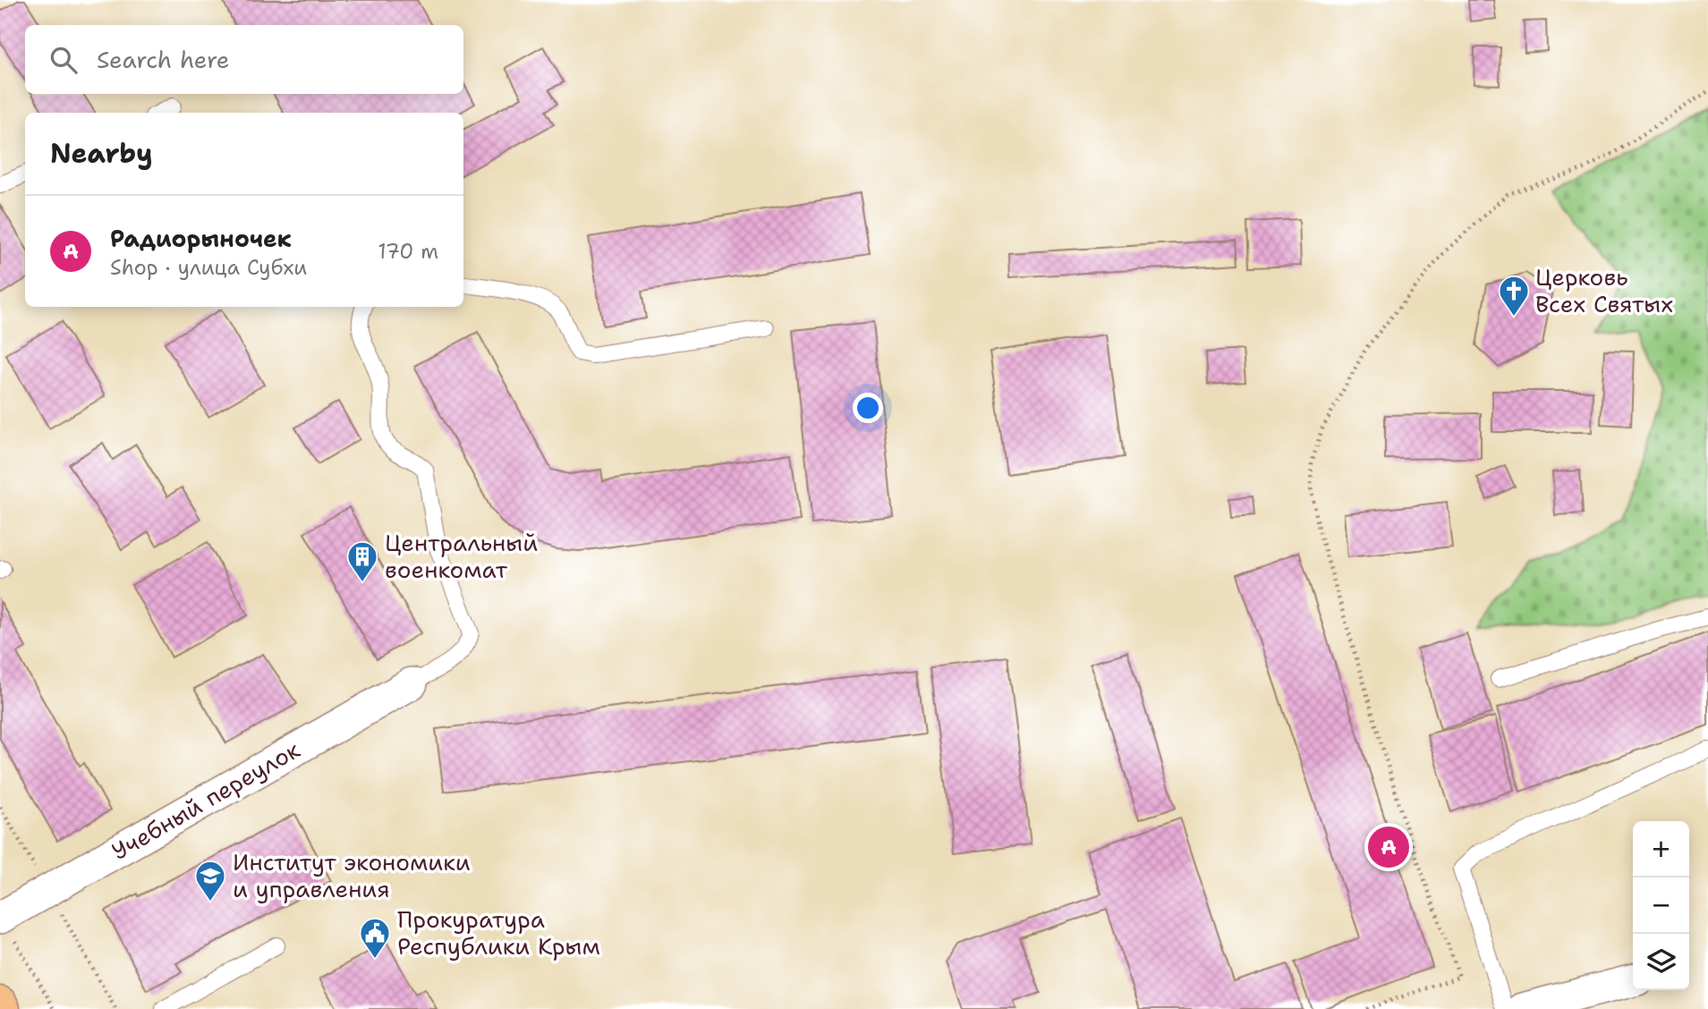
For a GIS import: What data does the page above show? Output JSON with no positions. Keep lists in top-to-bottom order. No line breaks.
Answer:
{"streets":{"street":["Учебный переулок"]},"places":{"church":["Церковь Всех Святых"],"building":["Центральный военкомат"],"school or university":["Институт экономики и управления"],"public building":["Прокуратура Республики Крым"]},"page":{"search":"Search here","heading":"Nearby","list":[{"mark":"A","name":"Радиорыночек","note":"Shop · улица Субхи","value":"170 m"}],"map_buttons":["+","−"],"pins":"A"}}
